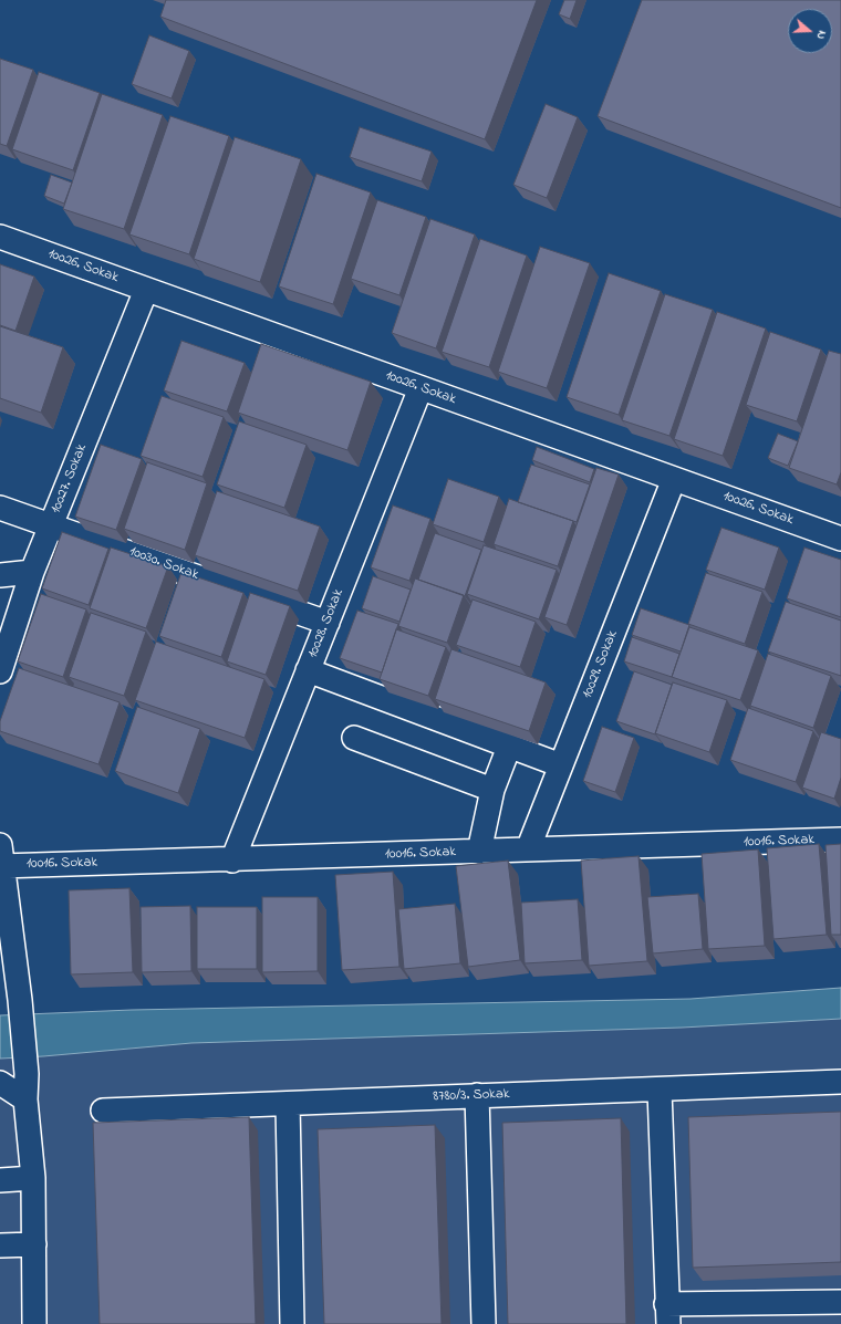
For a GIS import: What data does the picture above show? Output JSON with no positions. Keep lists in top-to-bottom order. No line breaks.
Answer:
{"streets":{"street":["10026. Sokak","10027. Sokak","10030. Sokak","10028. Sokak","10029. Sokak","10016. Sokak","8780/3. Sokak"]},"crossings":[["10026. Sokak","10027. Sokak"],["10026. Sokak","10028. Sokak"],["10026. Sokak","10029. Sokak"],["10027. Sokak","10030. Sokak"],["10030. Sokak","10028. Sokak"],["10028. Sokak","10016. Sokak"],["10029. Sokak","10016. Sokak"]],"north":"right"}
